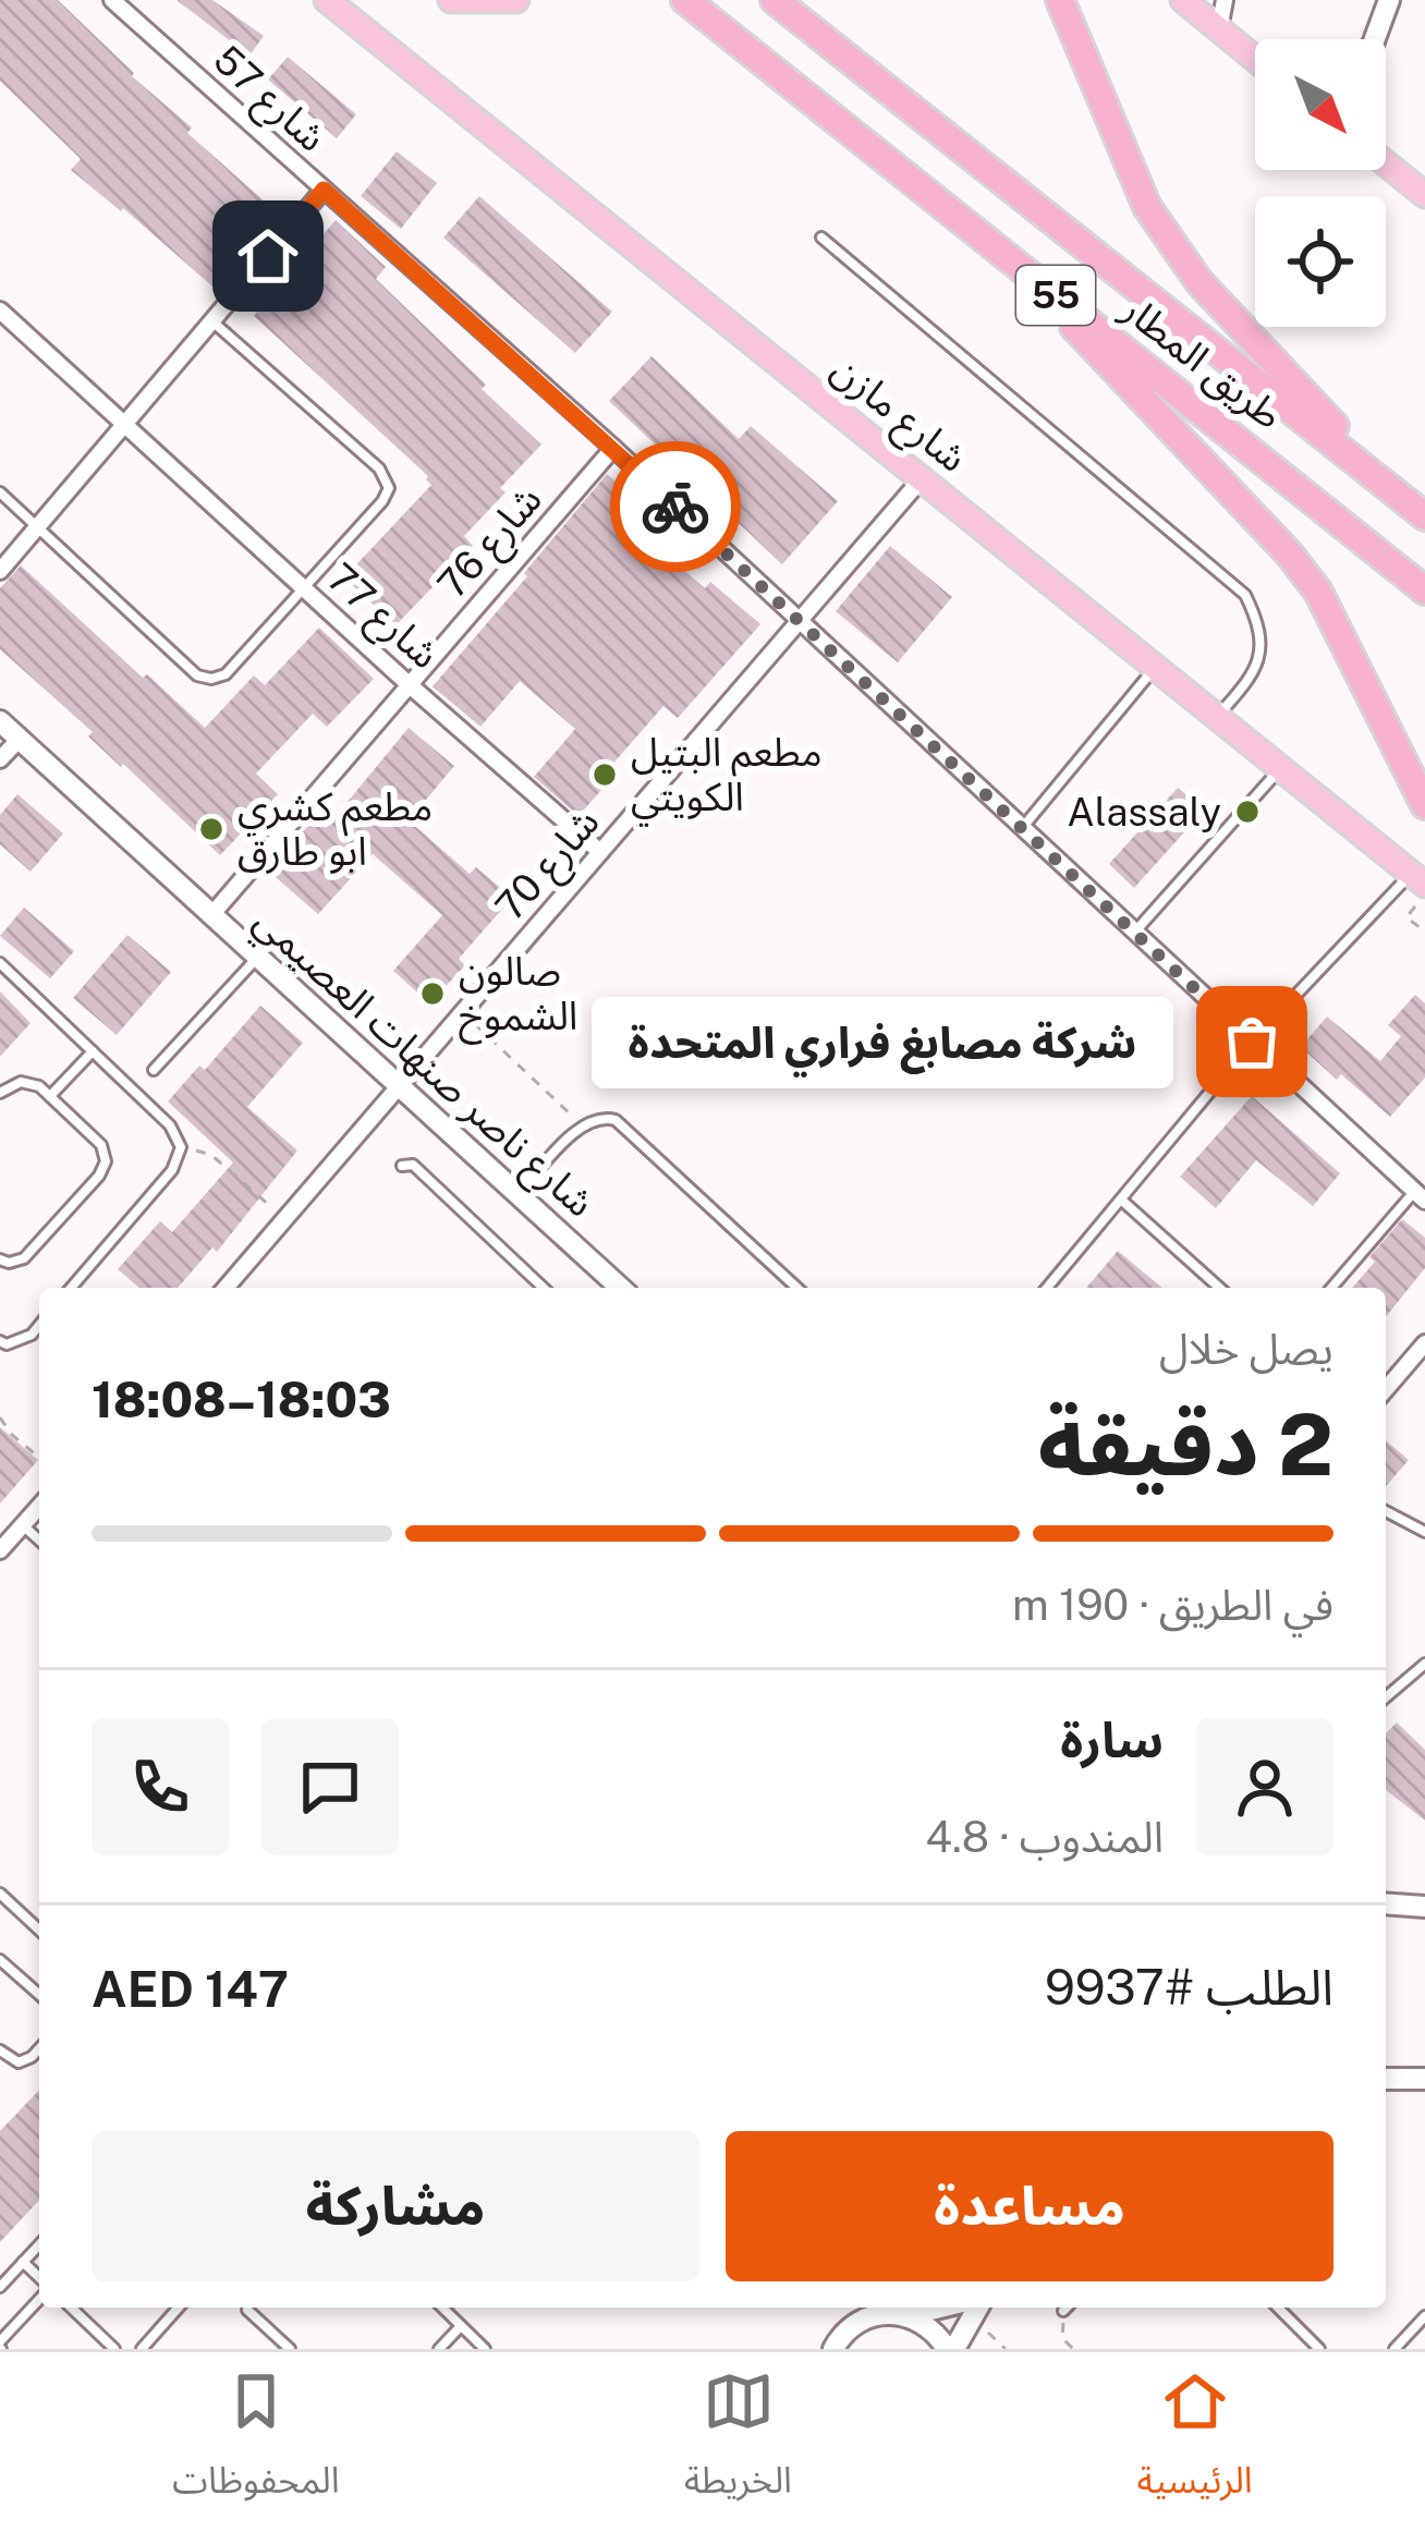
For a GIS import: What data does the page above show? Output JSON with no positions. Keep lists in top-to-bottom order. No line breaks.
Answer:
{"streets":{"highway":["55","طريق المطار"],"main road":["شارع مازن"],"street":["شارع 57","شارع 76","شارع 77","شارع 70","شارع ناصر صنهات العصيمي"]},"crossings":[["شارع 57","شارع 76"],["شارع 57","شارع 70"],["شارع مازن","شارع 70"],["شارع 76","شارع 77"],["شارع 76","شارع ناصر صنهات العصيمي"],["شارع 77","شارع 70"],["شارع 70","شارع ناصر صنهات العصيمي"]],"places":["مطعم البتيل الكويتي","Alassaly","مطعم كشري ابو طارق","صالون الشموخ","شركة مصابغ فراري المتحدة"],"north":"bottom right","page":{"bubble":"شركة مصابغ فراري المتحدة","heading":["2 دقيقة","يصل خلال","18:03–18:08"],"panel":["سارة","المندوب · 4.8","الطلب #9937","AED 147"],"bar":"في الطريق · 190 m","buttons":["مساعدة","مشاركة"],"tabs":["الرئيسية","الخريطة","المحفوظات"]}}
